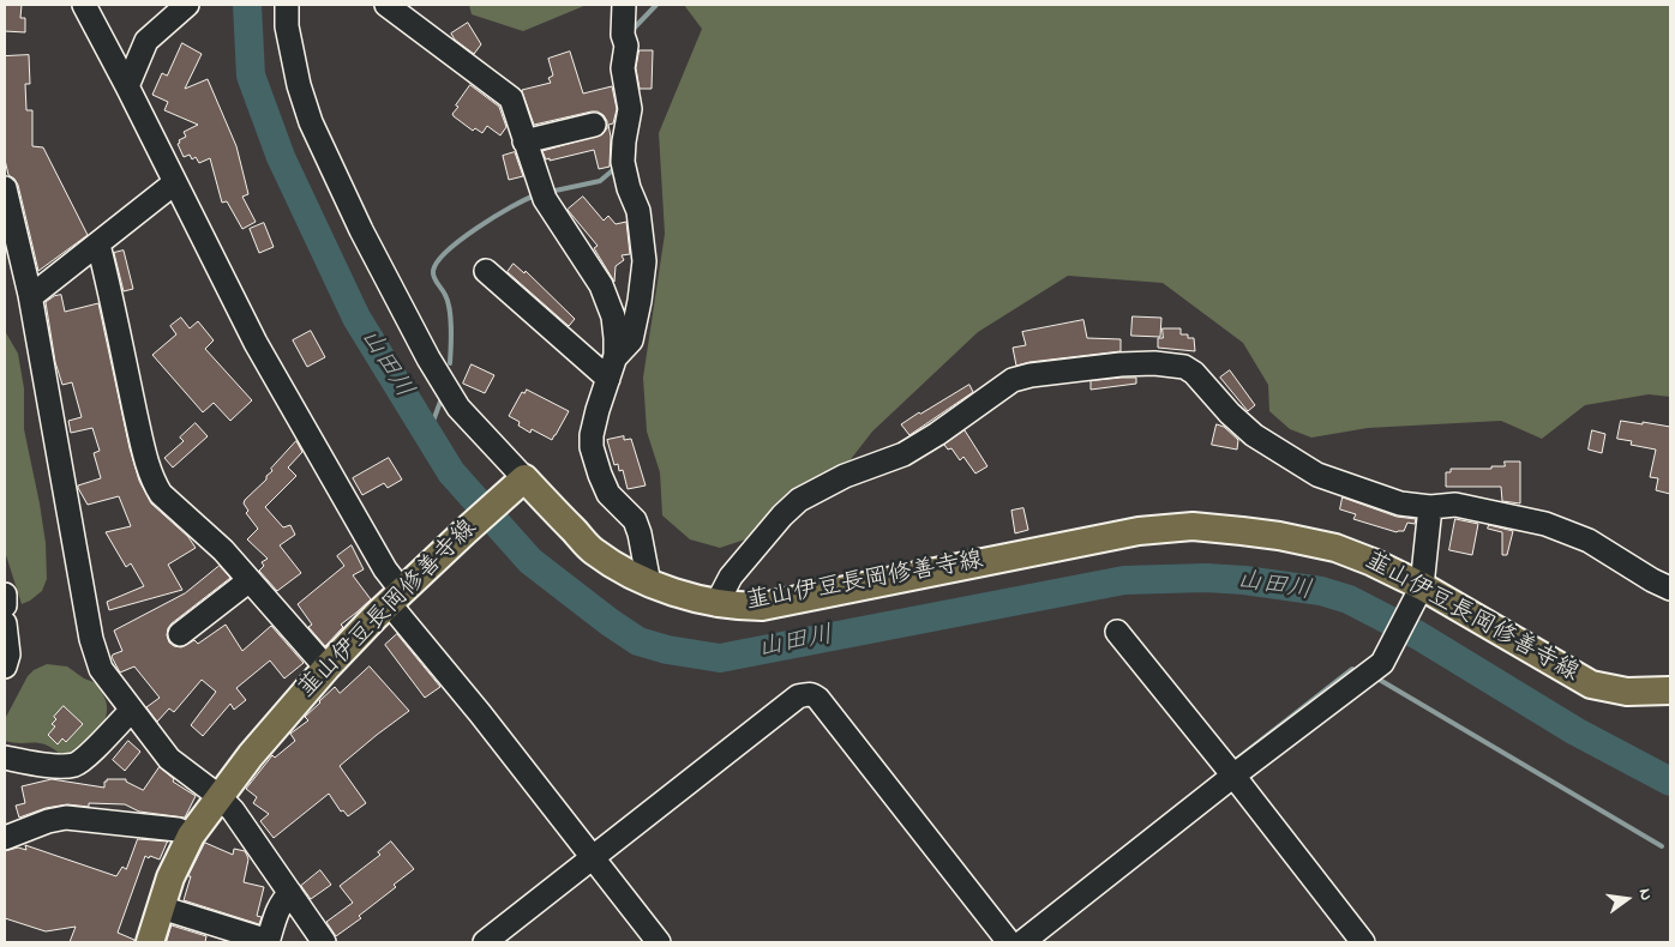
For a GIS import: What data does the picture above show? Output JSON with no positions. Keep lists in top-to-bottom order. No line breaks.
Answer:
{"streets":{"main road":["韮山伊豆長岡修善寺線"]},"water":["山田川"],"north":"right"}
